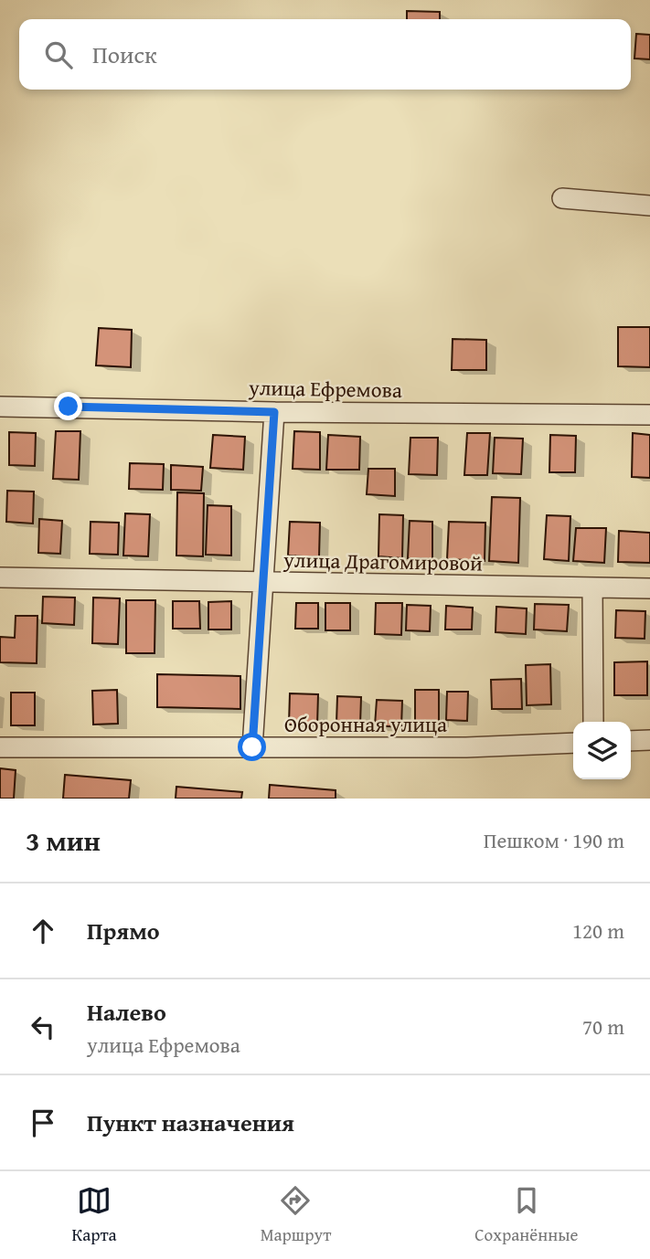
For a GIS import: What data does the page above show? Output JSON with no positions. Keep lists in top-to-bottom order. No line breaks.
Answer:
{"streets":{"street":["улица Ефремова","улица Драгомировой","Оборонная улица"]},"page":{"search":"Поиск","heading":["3 мин","Пешком · 190 m"],"list":[["Прямо","120 m"],["Налево","улица Ефремова","70 m"],"Пункт назначения"],"nav":["Карта","Маршрут","Сохранённые"]}}
